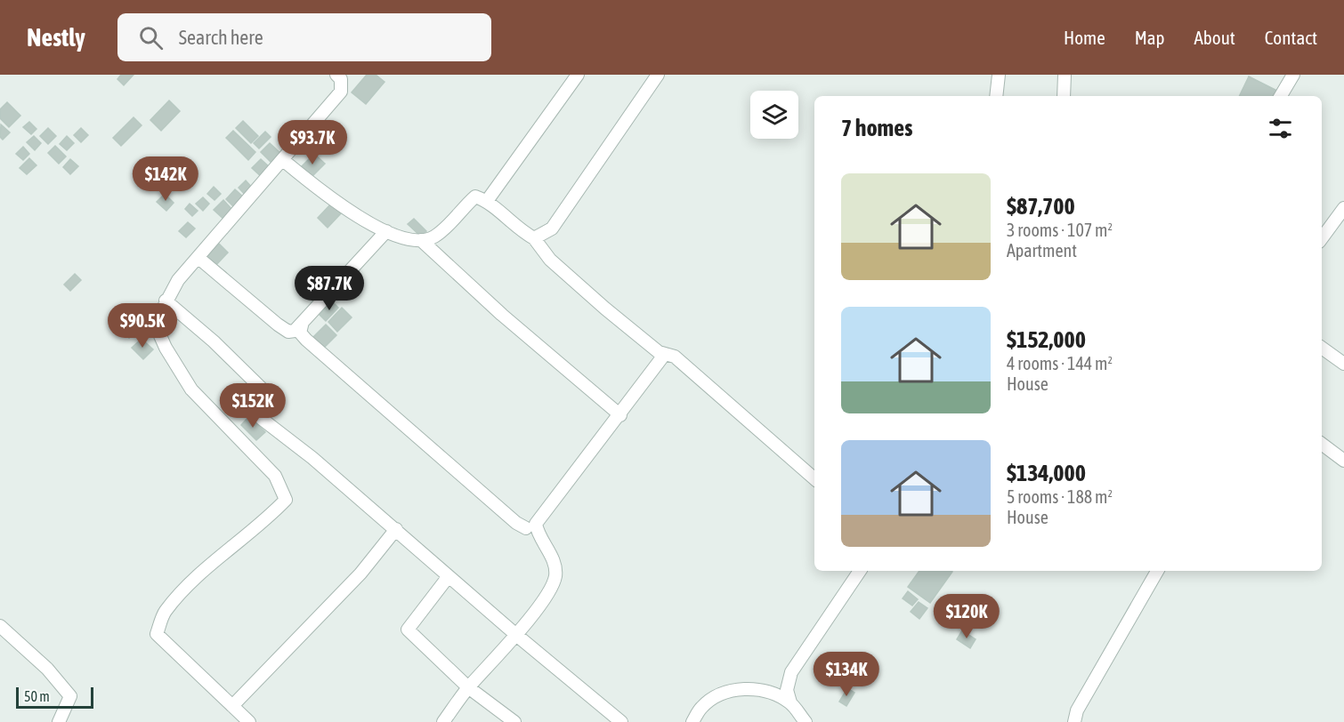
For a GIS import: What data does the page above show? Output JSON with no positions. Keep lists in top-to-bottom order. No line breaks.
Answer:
{"scale_bar":"50 m","page":{"header":"Nestly","search":"Search here","nav":["Home","Map","About","Contact"],"heading":"7 homes","price":["$93.7K","$142K","$87.7K","$90.5K","$152K","$120K","$134K"],"list":[{"name":"$87,700","note":"3 rooms · 107 m² · Apartment"},{"name":"$152,000","note":"4 rooms · 144 m² · House"},{"name":"$134,000","note":"5 rooms · 188 m² · House"}],"scale":"50 m"}}
